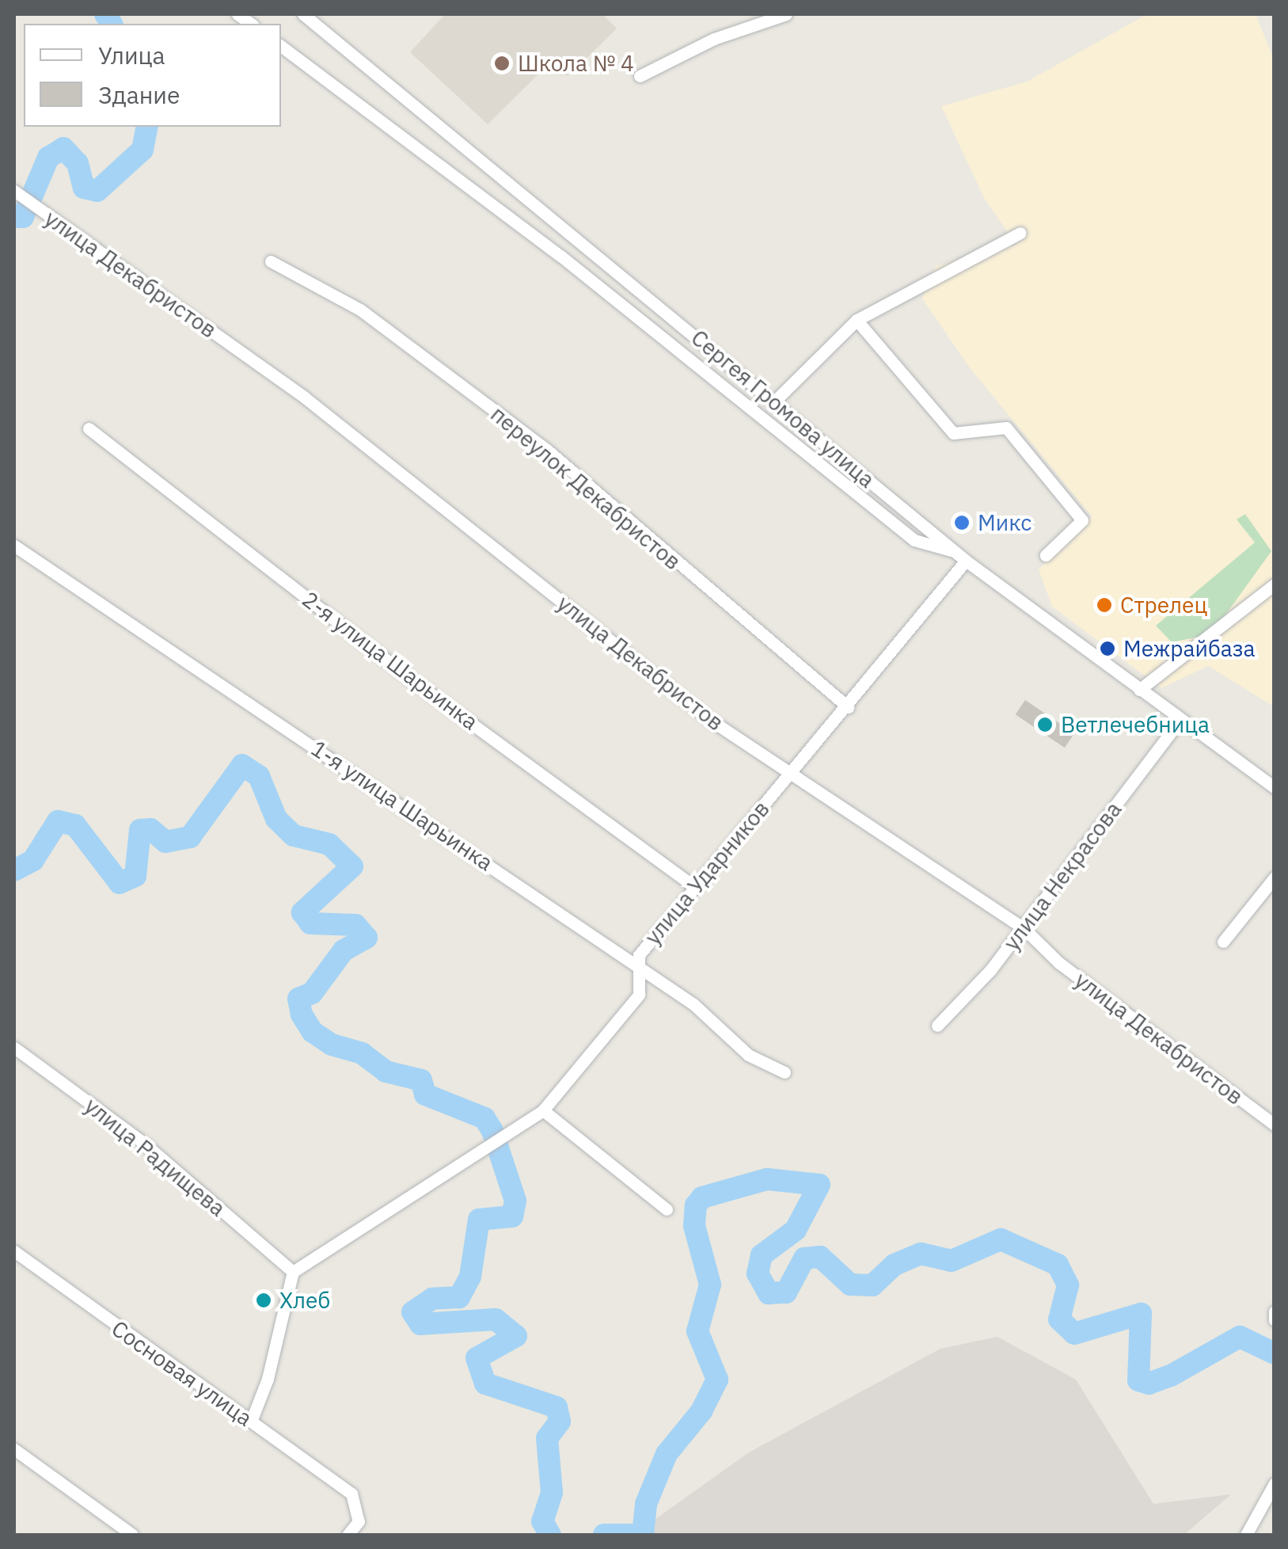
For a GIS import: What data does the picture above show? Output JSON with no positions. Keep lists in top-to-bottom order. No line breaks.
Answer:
{"streets":{"street":["улица Декабристов","Сергея Громова улица","переулок Декабристов","2-я улица Шарьинка","1-я улица Шарьинка","улица Ударников","улица Некрасова","улица Радищева","Сосновая улица"]},"crossings":[["улица Декабристов","улица Ударников"],["улица Декабристов","улица Некрасова"],["Сергея Громова улица","улица Ударников"],["Сергея Громова улица","улица Некрасова"],["переулок Декабристов","улица Ударников"],["2-я улица Шарьинка","улица Ударников"],["1-я улица Шарьинка","улица Ударников"],["улица Ударников","улица Радищева"]],"places":["Школа № 4","Микс","Стрелец","Межрайбаза","Ветлечебница","Хлеб"],"legend":["Улица","Здание"]}
